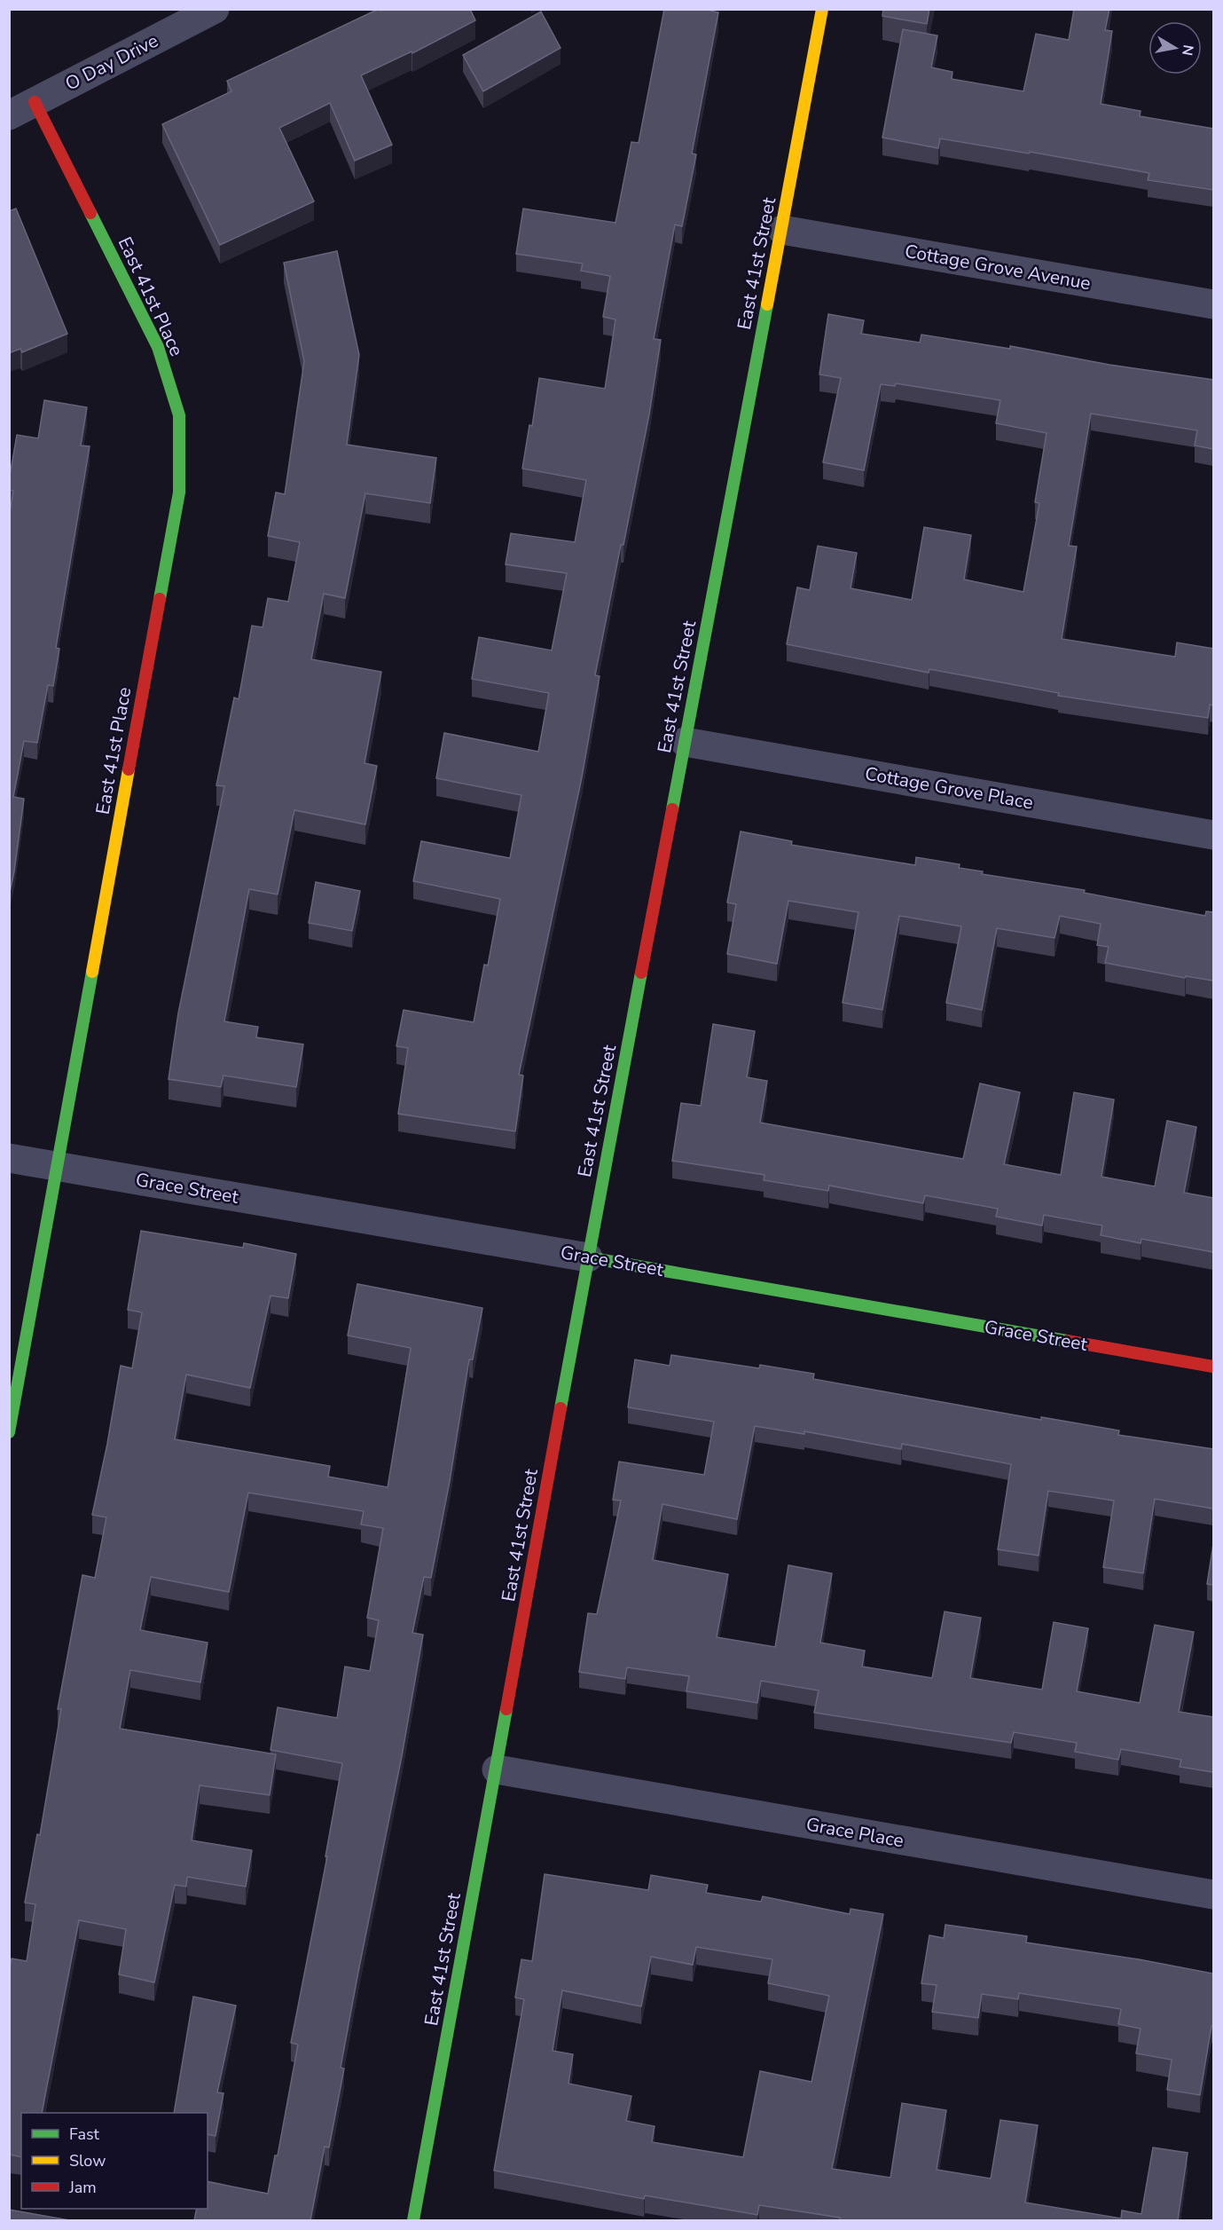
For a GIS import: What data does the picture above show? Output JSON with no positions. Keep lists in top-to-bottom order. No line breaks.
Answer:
{"streets":{"street":["O Day Drive","East 41st Street","Cottage Grove Avenue","East 41st Place","Cottage Grove Place","Grace Street","Grace Place"]},"crossings":[["O Day Drive","East 41st Place"],["East 41st Street","Cottage Grove Avenue"],["East 41st Street","Cottage Grove Place"],["East 41st Street","Grace Street"],["East 41st Street","Grace Place"],["East 41st Place","Grace Street"]],"legend":["Fast","Slow","Jam"],"north":"right"}
